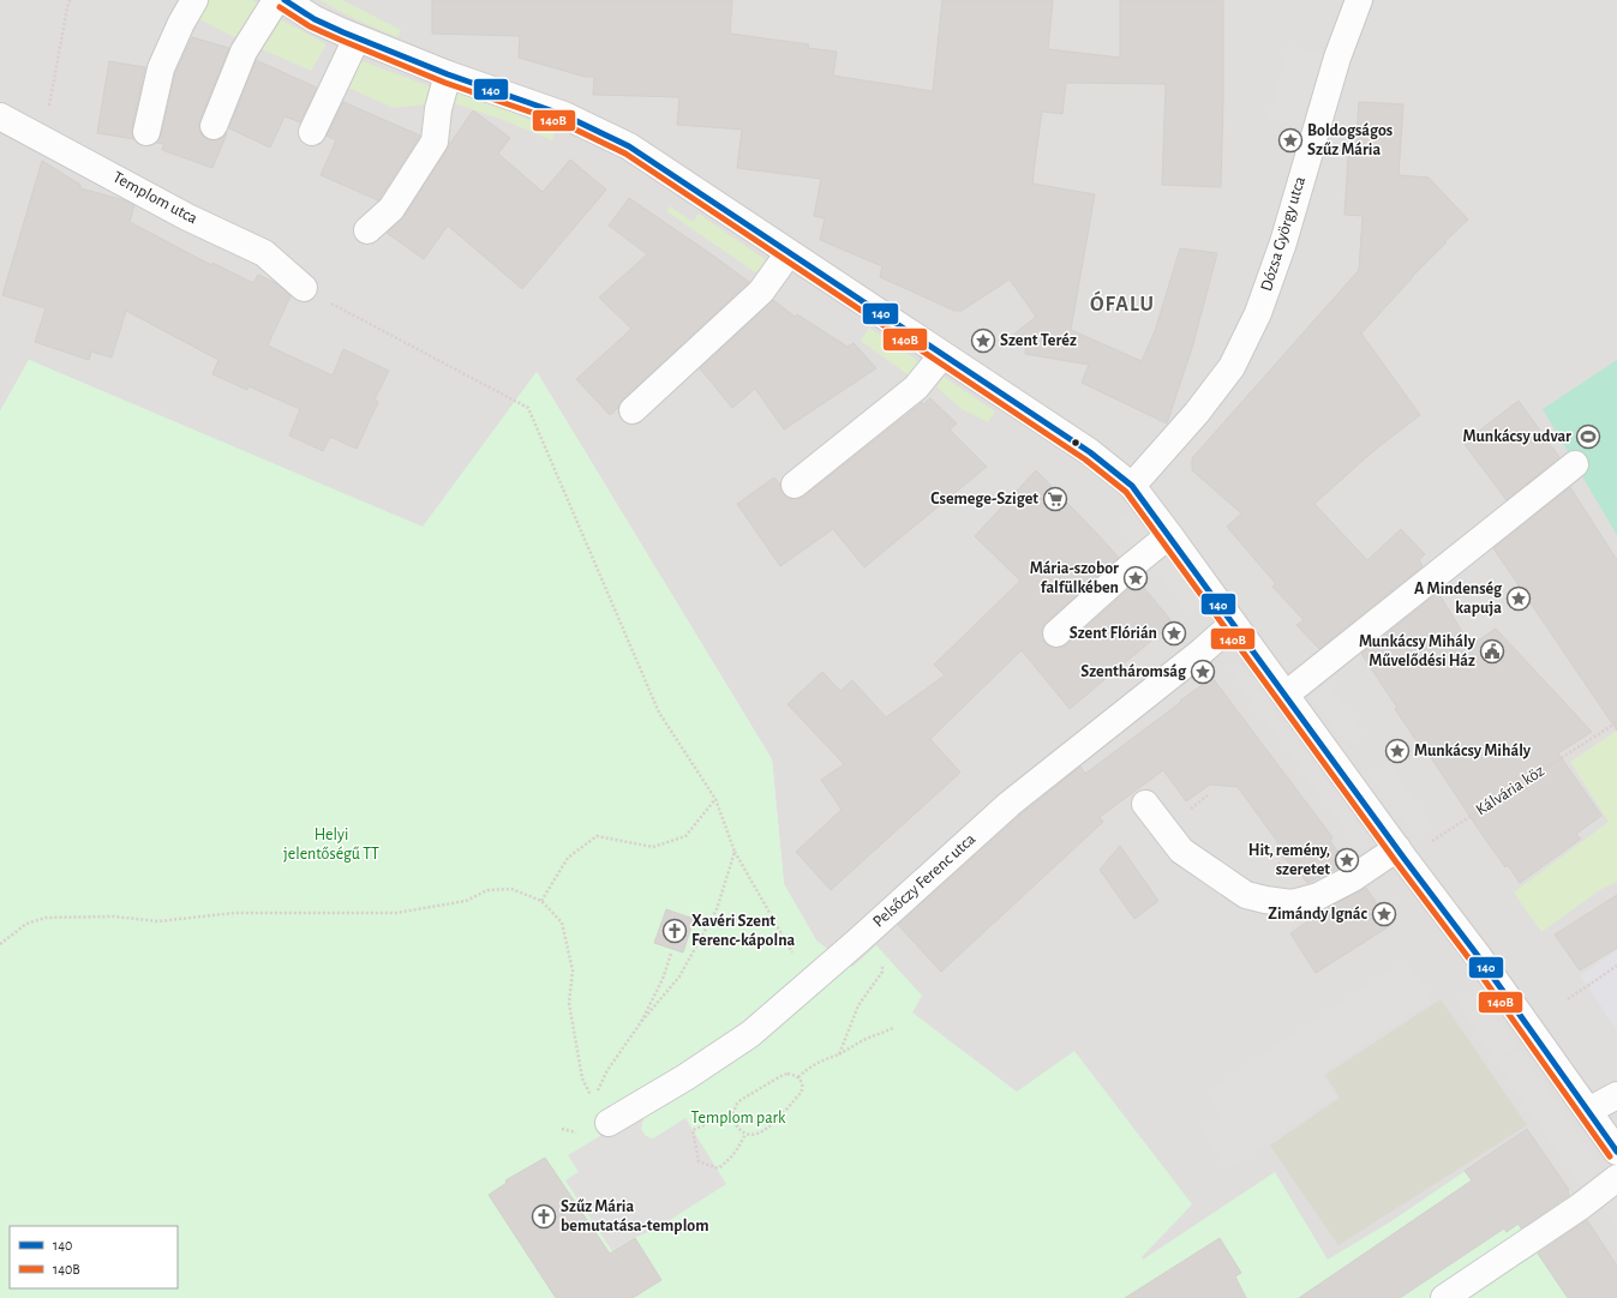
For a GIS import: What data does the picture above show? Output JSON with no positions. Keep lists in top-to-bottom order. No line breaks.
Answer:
{"streets":{"street":["Templom utca","Dózsa György utca","Pelsőczy Ferenc utca"],"path":["Kálvária köz"]},"districts":["ÓFALU"],"parks":["Helyi jelentőségű TT","Templom park"],"places":{"place":["Boldogságos Szűz Mária","Szent Teréz","Mária-szobor falfülkében","A Mindenség kapuja","Szent Flórián","Szentháromság","Munkácsy Mihály","Hit, remény, szeretet","Zimándy Ignác"],"sports":["Munkácsy udvar"],"supermarket":["Csemege-Sziget"],"public building":["Munkácsy Mihály Művelődési Ház"],"church":["Xavéri Szent Ferenc-kápolna","Szűz Mária bemutatása-templom"]},"lines":["transit line 140","transit line 140B"],"legend":["140","140B"]}
